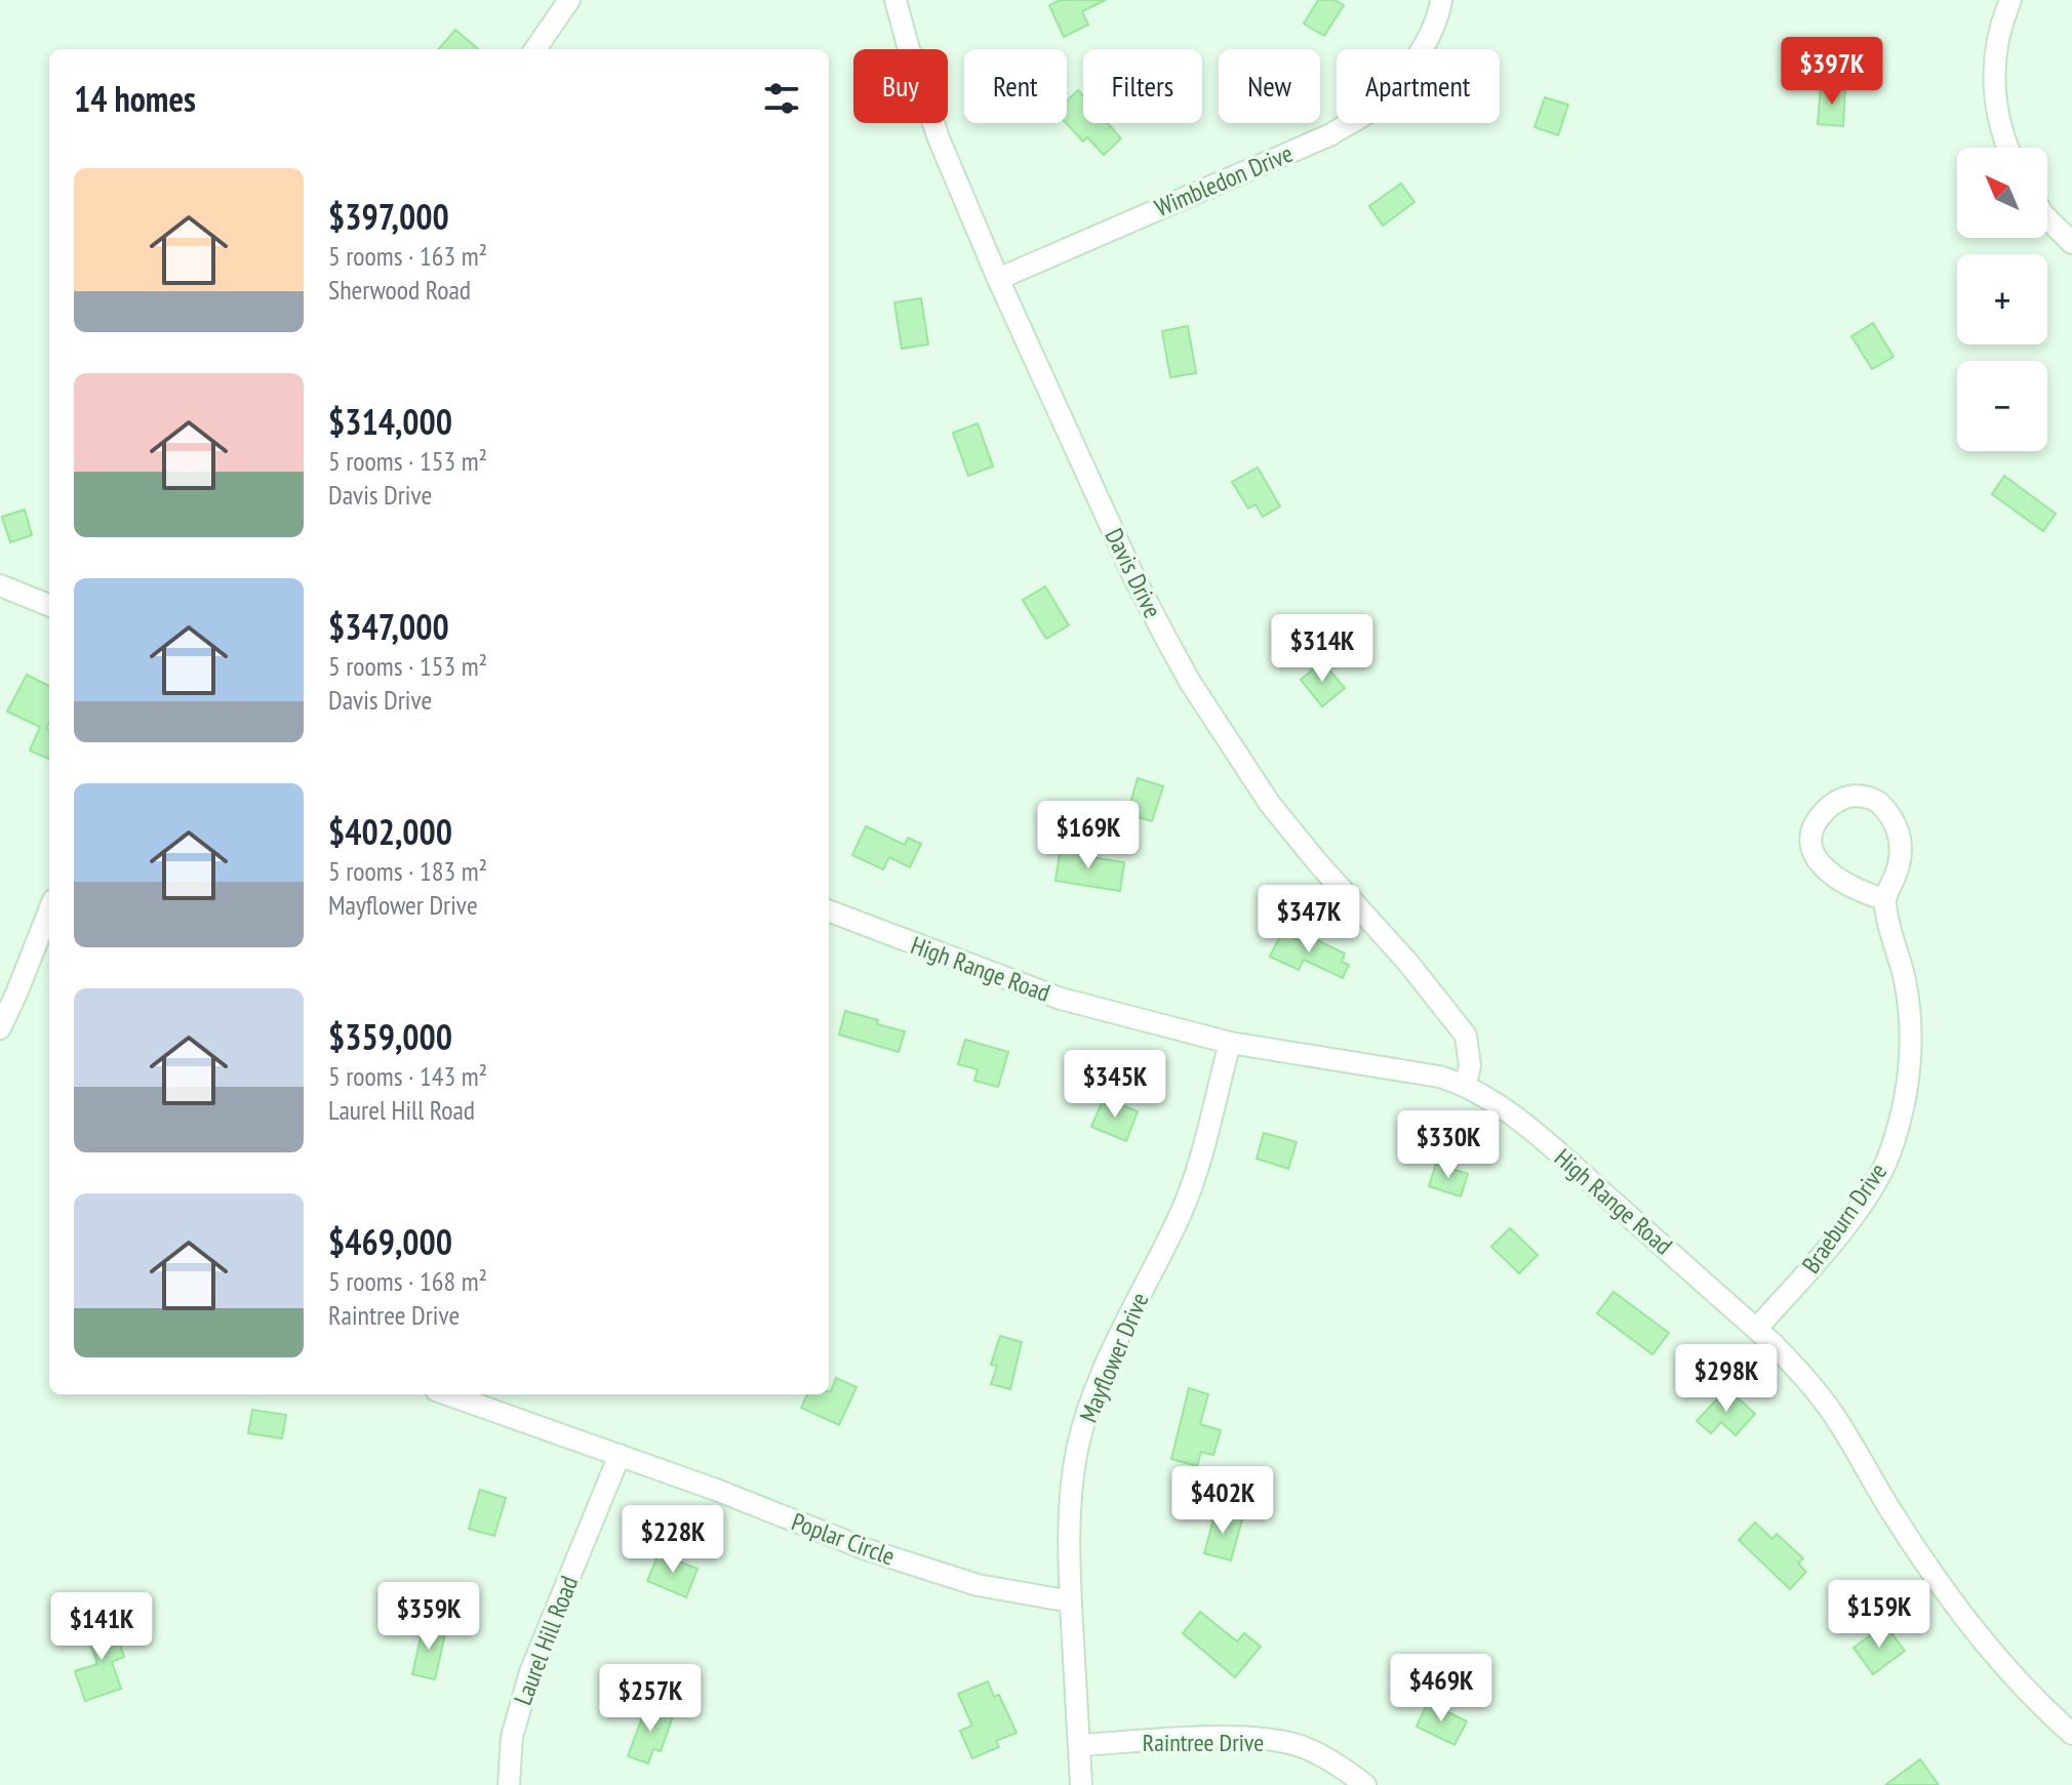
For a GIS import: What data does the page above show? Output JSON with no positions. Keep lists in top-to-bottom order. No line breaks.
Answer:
{"streets":{"street":["Wimbledon Drive","Davis Drive","High Range Road","Braeburn Drive","Mayflower Drive","Poplar Circle","Laurel Hill Road","Raintree Drive"]},"crossings":[["Wimbledon Drive","Davis Drive"],["Davis Drive","High Range Road"],["High Range Road","Braeburn Drive"],["High Range Road","Mayflower Drive"],["Mayflower Drive","Poplar Circle"],["Mayflower Drive","Raintree Drive"],["Poplar Circle","Laurel Hill Road"]],"north":"top left","page":{"price":["$397K","$314K","$169K","$347K","$345K","$330K","$298K","$402K","$228K","$159K","$359K","$141K","$469K","$257K"],"chip":["Buy","Rent","Filters","New","Apartment"],"heading":"14 homes","map_buttons":["+","−"],"list":[{"name":"$397,000","note":"5 rooms · 163 m² · Sherwood Road"},{"name":"$314,000","note":"5 rooms · 153 m² · Davis Drive"},{"name":"$347,000","note":"5 rooms · 153 m² · Davis Drive"},{"name":"$402,000","note":"5 rooms · 183 m² · Mayflower Drive"},{"name":"$359,000","note":"5 rooms · 143 m² · Laurel Hill Road"},{"name":"$469,000","note":"5 rooms · 168 m² · Raintree Drive"}]}}
